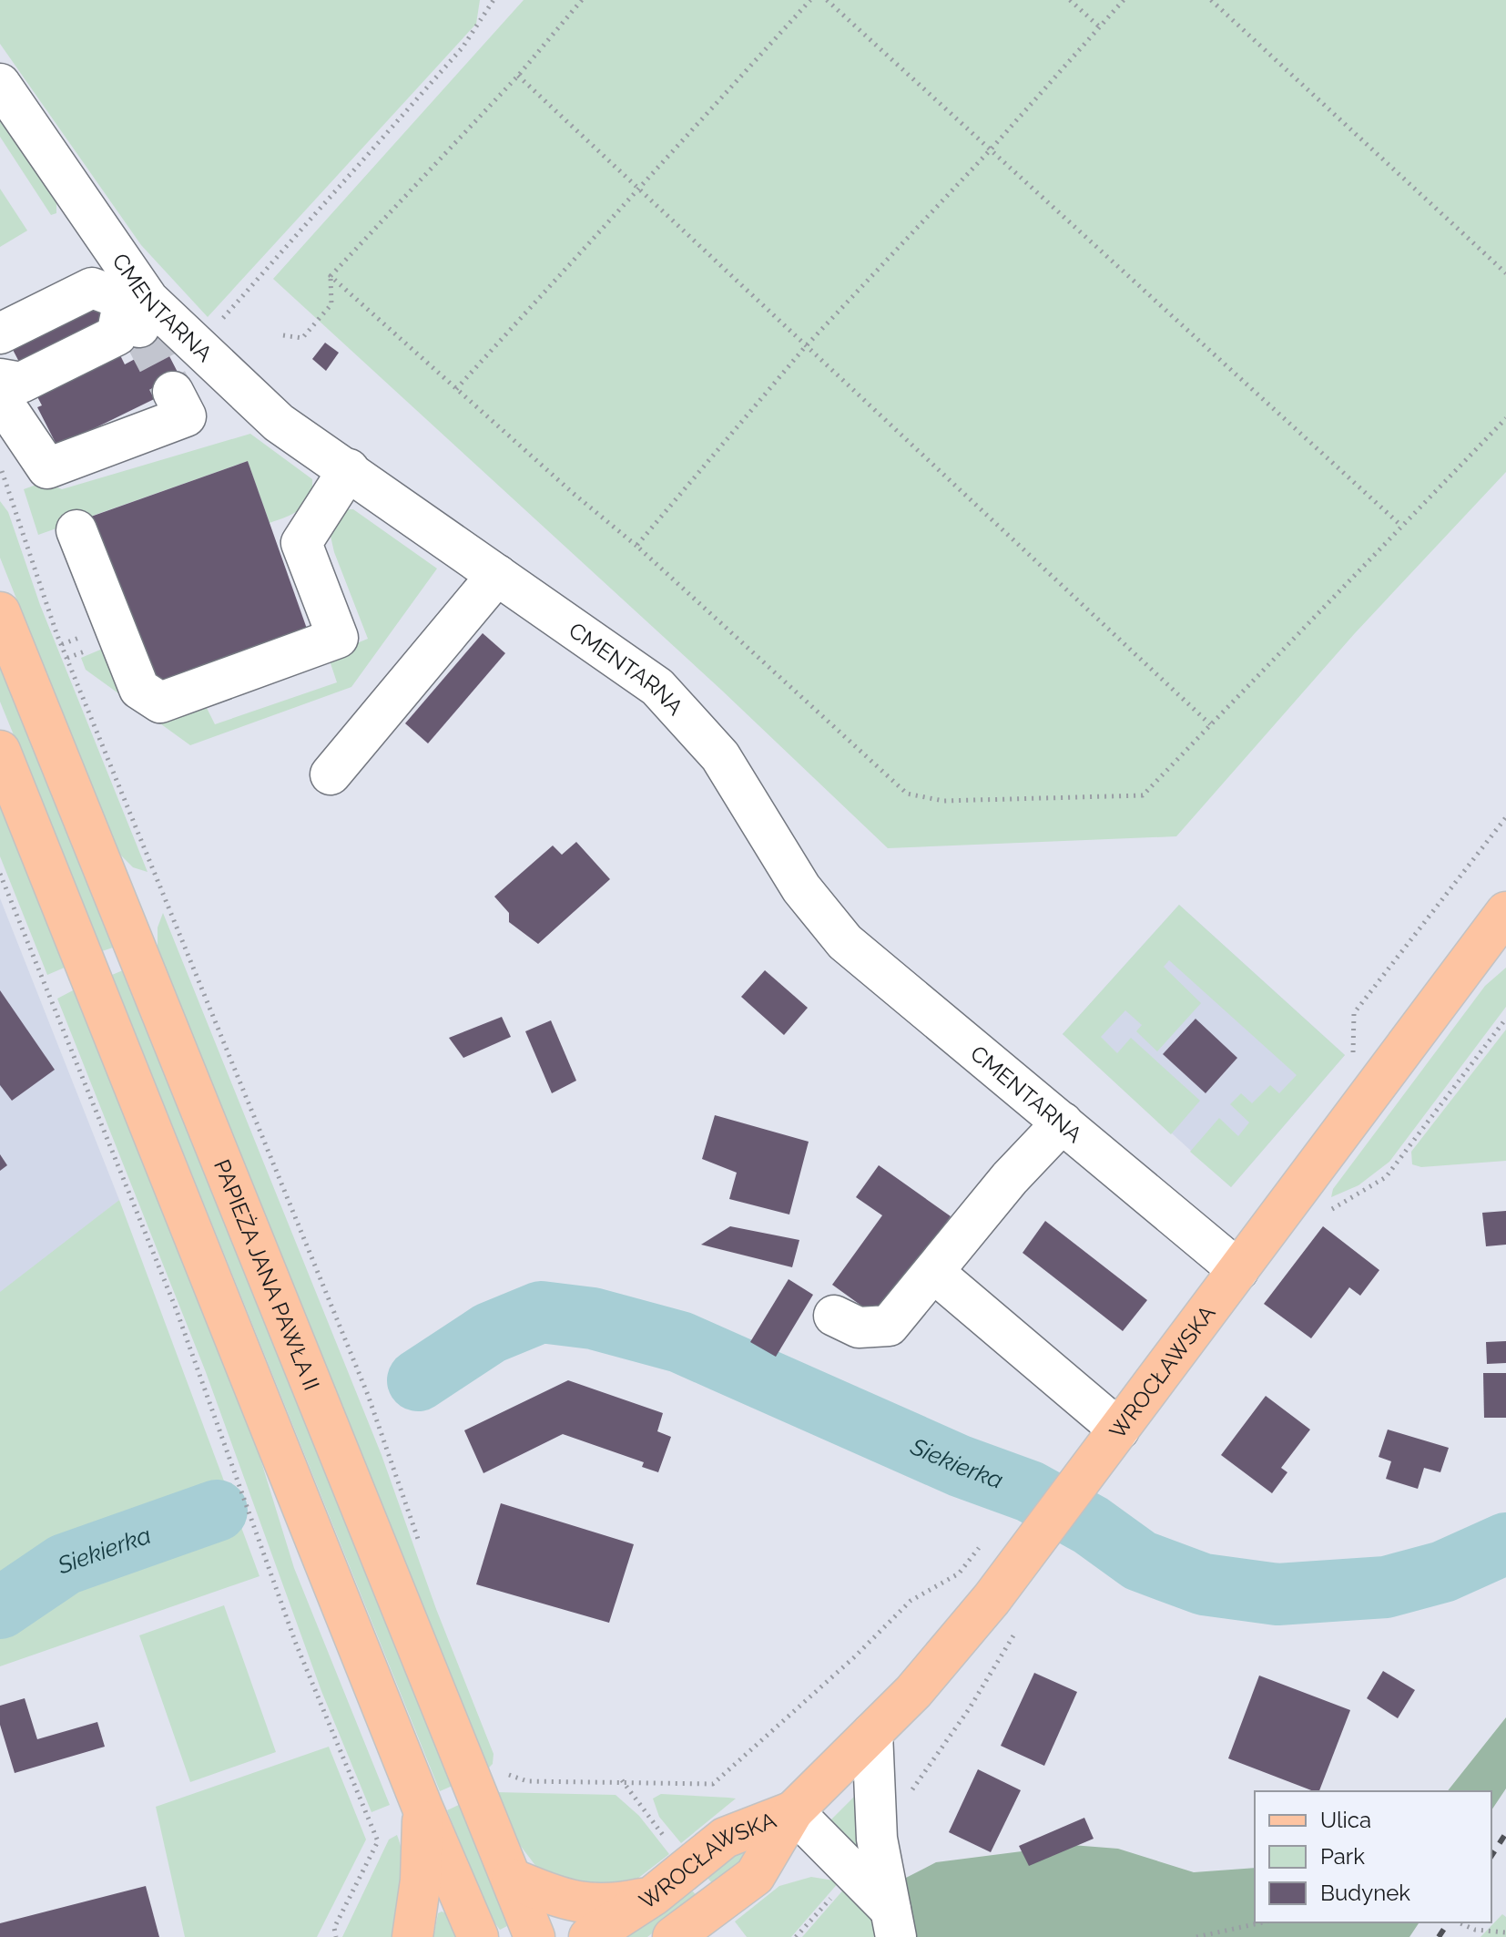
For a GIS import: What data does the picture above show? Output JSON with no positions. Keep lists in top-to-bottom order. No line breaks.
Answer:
{"streets":{"main road":["PAPIEŻA JANA PAWŁA II","WROCŁAWSKA"],"street":["CMENTARNA"]},"crossings":[["CMENTARNA","WROCŁAWSKA"]],"water":["Siekierka"],"legend":["Ulica","Park","Budynek"]}
